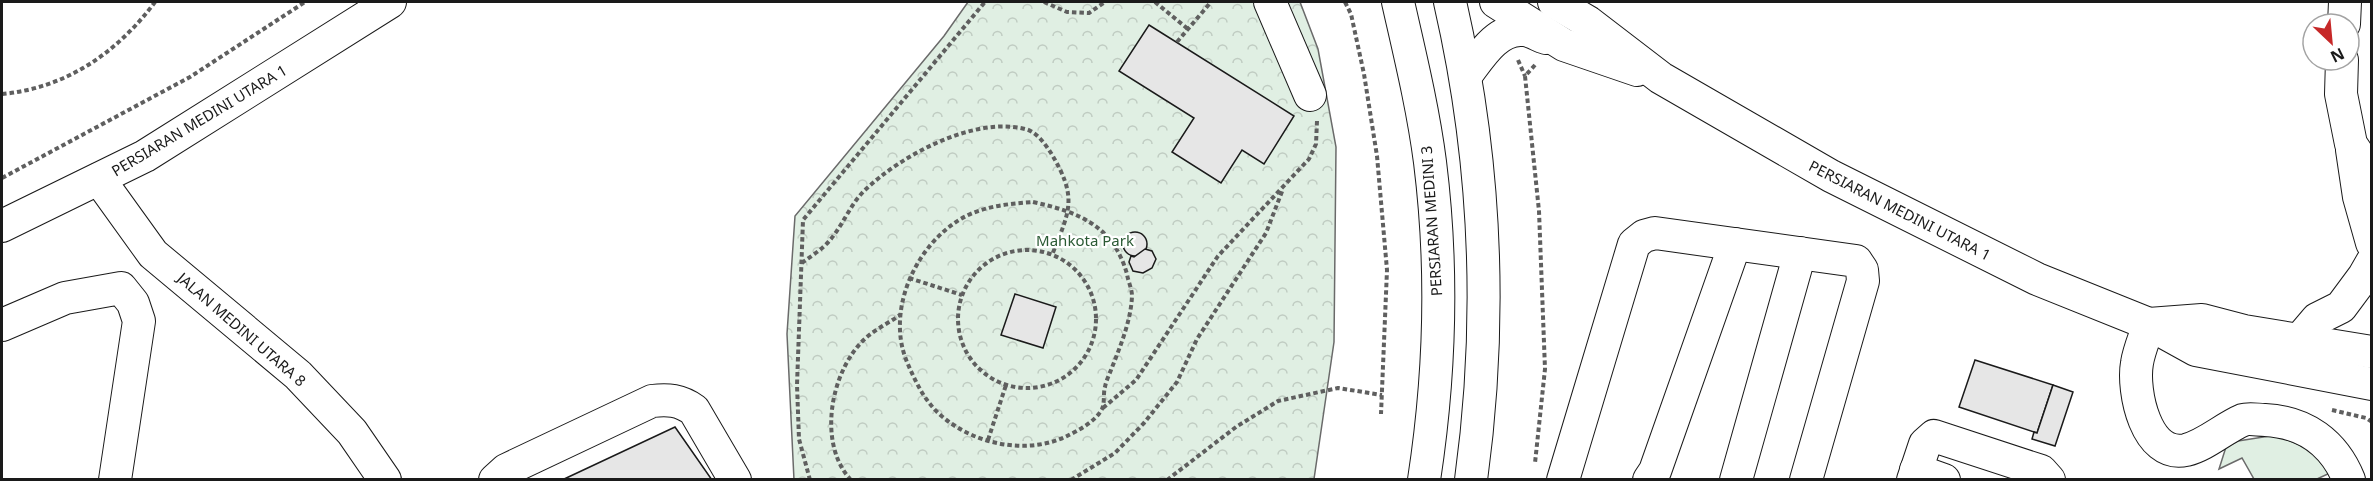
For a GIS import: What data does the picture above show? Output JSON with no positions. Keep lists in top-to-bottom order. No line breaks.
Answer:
{"streets":{"street":["PERSIARAN MEDINI UTARA 1","PERSIARAN MEDINI 3","JALAN MEDINI UTARA 8"]},"crossings":[["PERSIARAN MEDINI UTARA 1","JALAN MEDINI UTARA 8"]],"parks":["Mahkota Park"],"north":"bottom right"}
